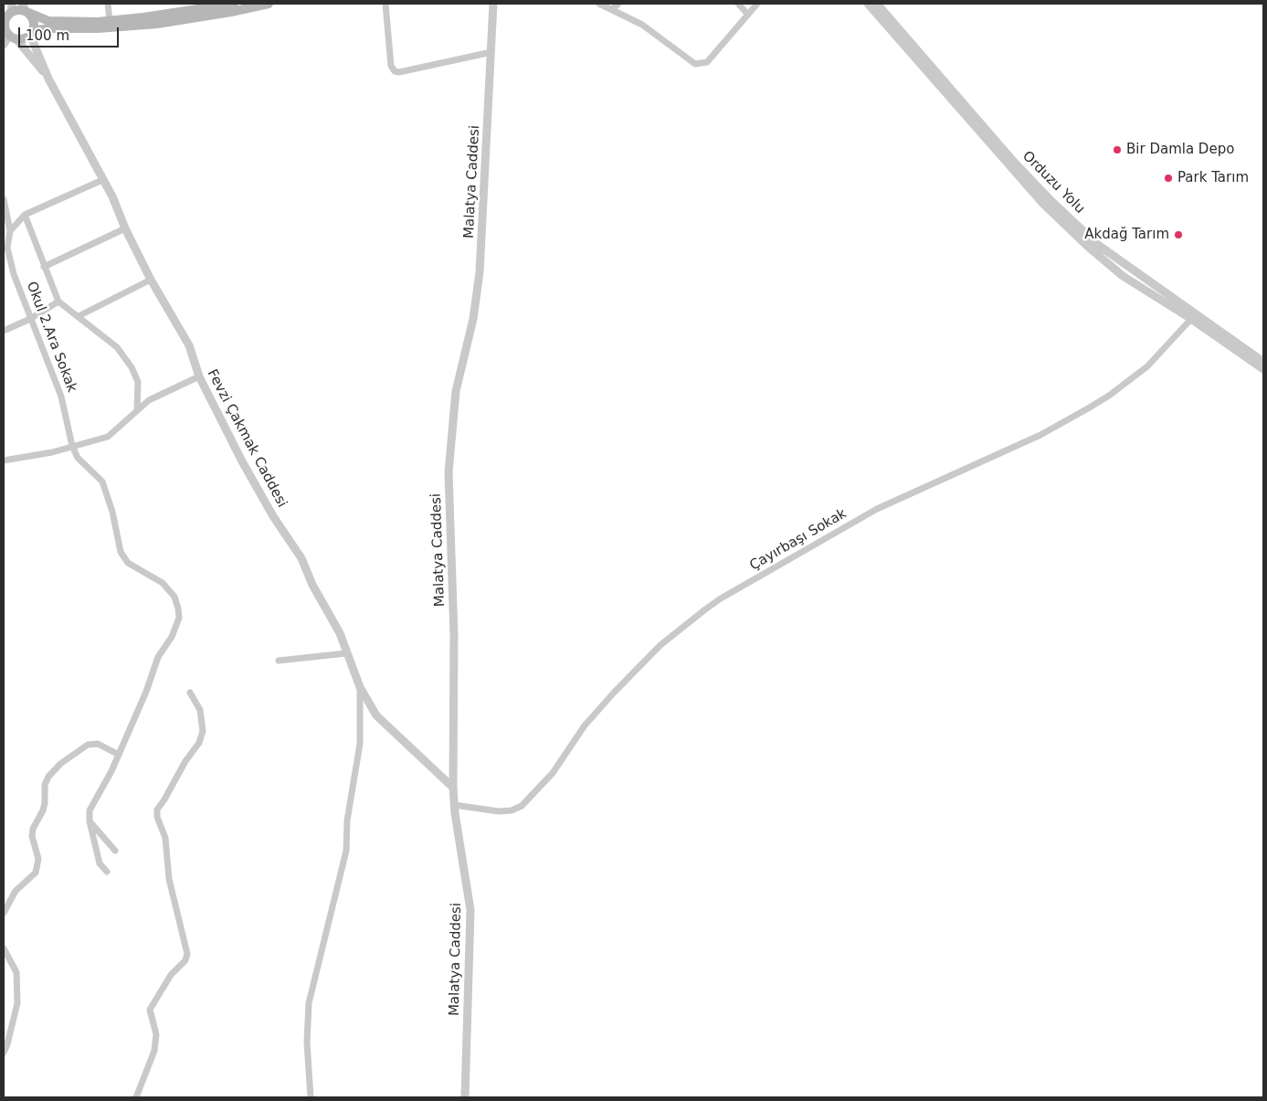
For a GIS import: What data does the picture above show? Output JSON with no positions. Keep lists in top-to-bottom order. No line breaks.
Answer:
{"streets":{"street":["Malatya Caddesi","Orduzu Yolu","Okul 2.Ara Sokak","Fevzi Çakmak Caddesi","Çayırbaşı Sokak"]},"crossings":[["Malatya Caddesi","Fevzi Çakmak Caddesi"],["Malatya Caddesi","Çayırbaşı Sokak"]],"places":["Bir Damla Depo","Park Tarım","Akdağ Tarım"],"scale_bar":"100 m"}
